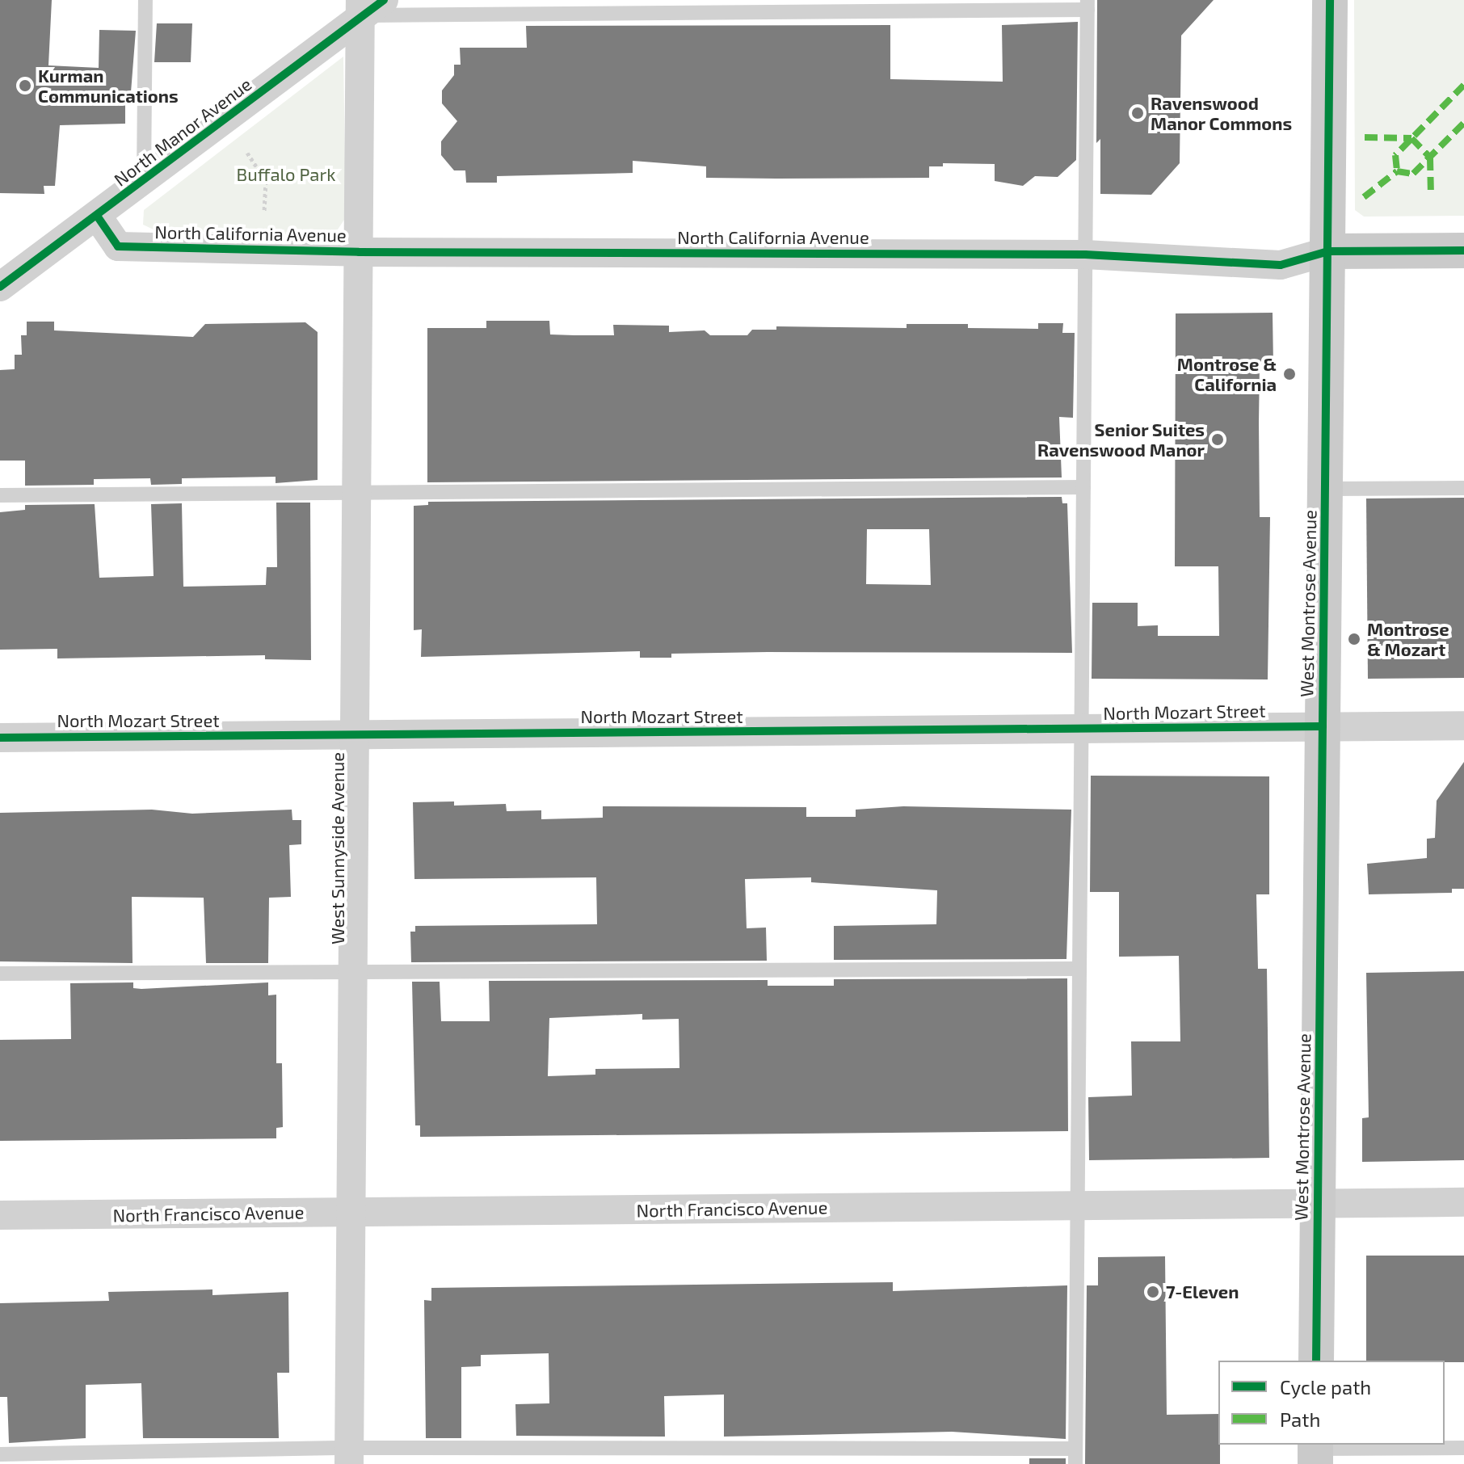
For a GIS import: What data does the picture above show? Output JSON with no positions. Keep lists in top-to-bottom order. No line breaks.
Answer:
{"streets":{"main road":["North California Avenue","West Montrose Avenue"],"street":["North Manor Avenue","North Mozart Street","West Sunnyside Avenue","North Francisco Avenue"]},"crossings":[["North Manor Avenue","North California Avenue"],["North Manor Avenue","West Sunnyside Avenue"],["North California Avenue","West Montrose Avenue"],["North California Avenue","West Sunnyside Avenue"],["West Montrose Avenue","North Mozart Street"],["West Montrose Avenue","North Francisco Avenue"],["North Mozart Street","West Sunnyside Avenue"],["West Sunnyside Avenue","North Francisco Avenue"]],"parks":["Buffalo Park"],"places":["Kurman Communications","Ravenswood Manor Commons","Montrose & California","Senior Suites Ravenswood Manor","Montrose & Mozart","7-Eleven"],"legend":["Cycle path","Path"]}
